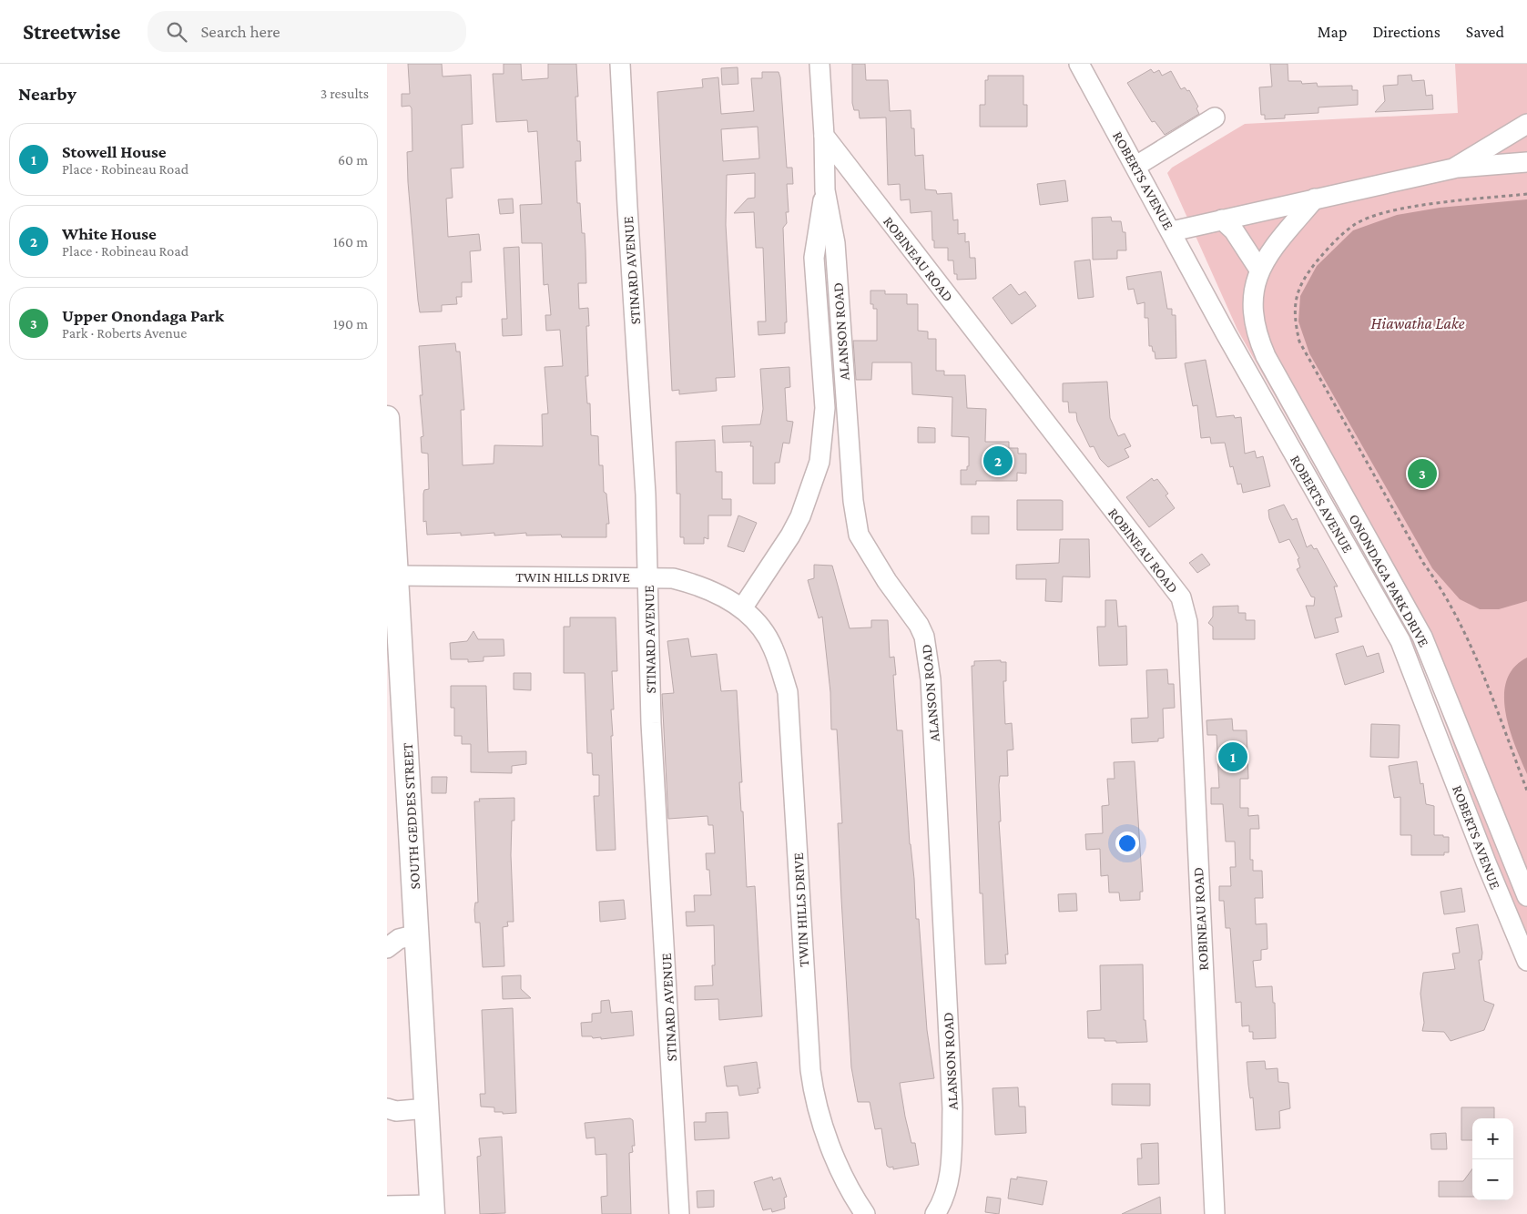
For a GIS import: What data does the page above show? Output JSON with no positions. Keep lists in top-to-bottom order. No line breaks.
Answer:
{"streets":{"main road":["SOUTH GEDDES STREET"],"street":["ROBERTS AVENUE","ROBINEAU ROAD","STINARD AVENUE","ALANSON ROAD","TWIN HILLS DRIVE","ONONDAGA PARK DRIVE"]},"crossings":[["ROBINEAU ROAD","ALANSON ROAD"],["STINARD AVENUE","TWIN HILLS DRIVE"],["ALANSON ROAD","TWIN HILLS DRIVE"],["TWIN HILLS DRIVE","SOUTH GEDDES STREET"]],"water":["Hiawatha Lake"],"page":{"header":"Streetwise","search":"Search here","nav":["Map","Directions","Saved"],"heading":["Nearby","3 results"],"list":[{"mark":"1","name":"Stowell House","note":"Place · Robineau Road","value":"60 m"},{"mark":"2","name":"White House","note":"Place · Robineau Road","value":"160 m"},{"mark":"3","name":"Upper Onondaga Park","note":"Park · Roberts Avenue","value":"190 m"}],"pins":["2","3","1"],"map_buttons":["+","−"]}}
